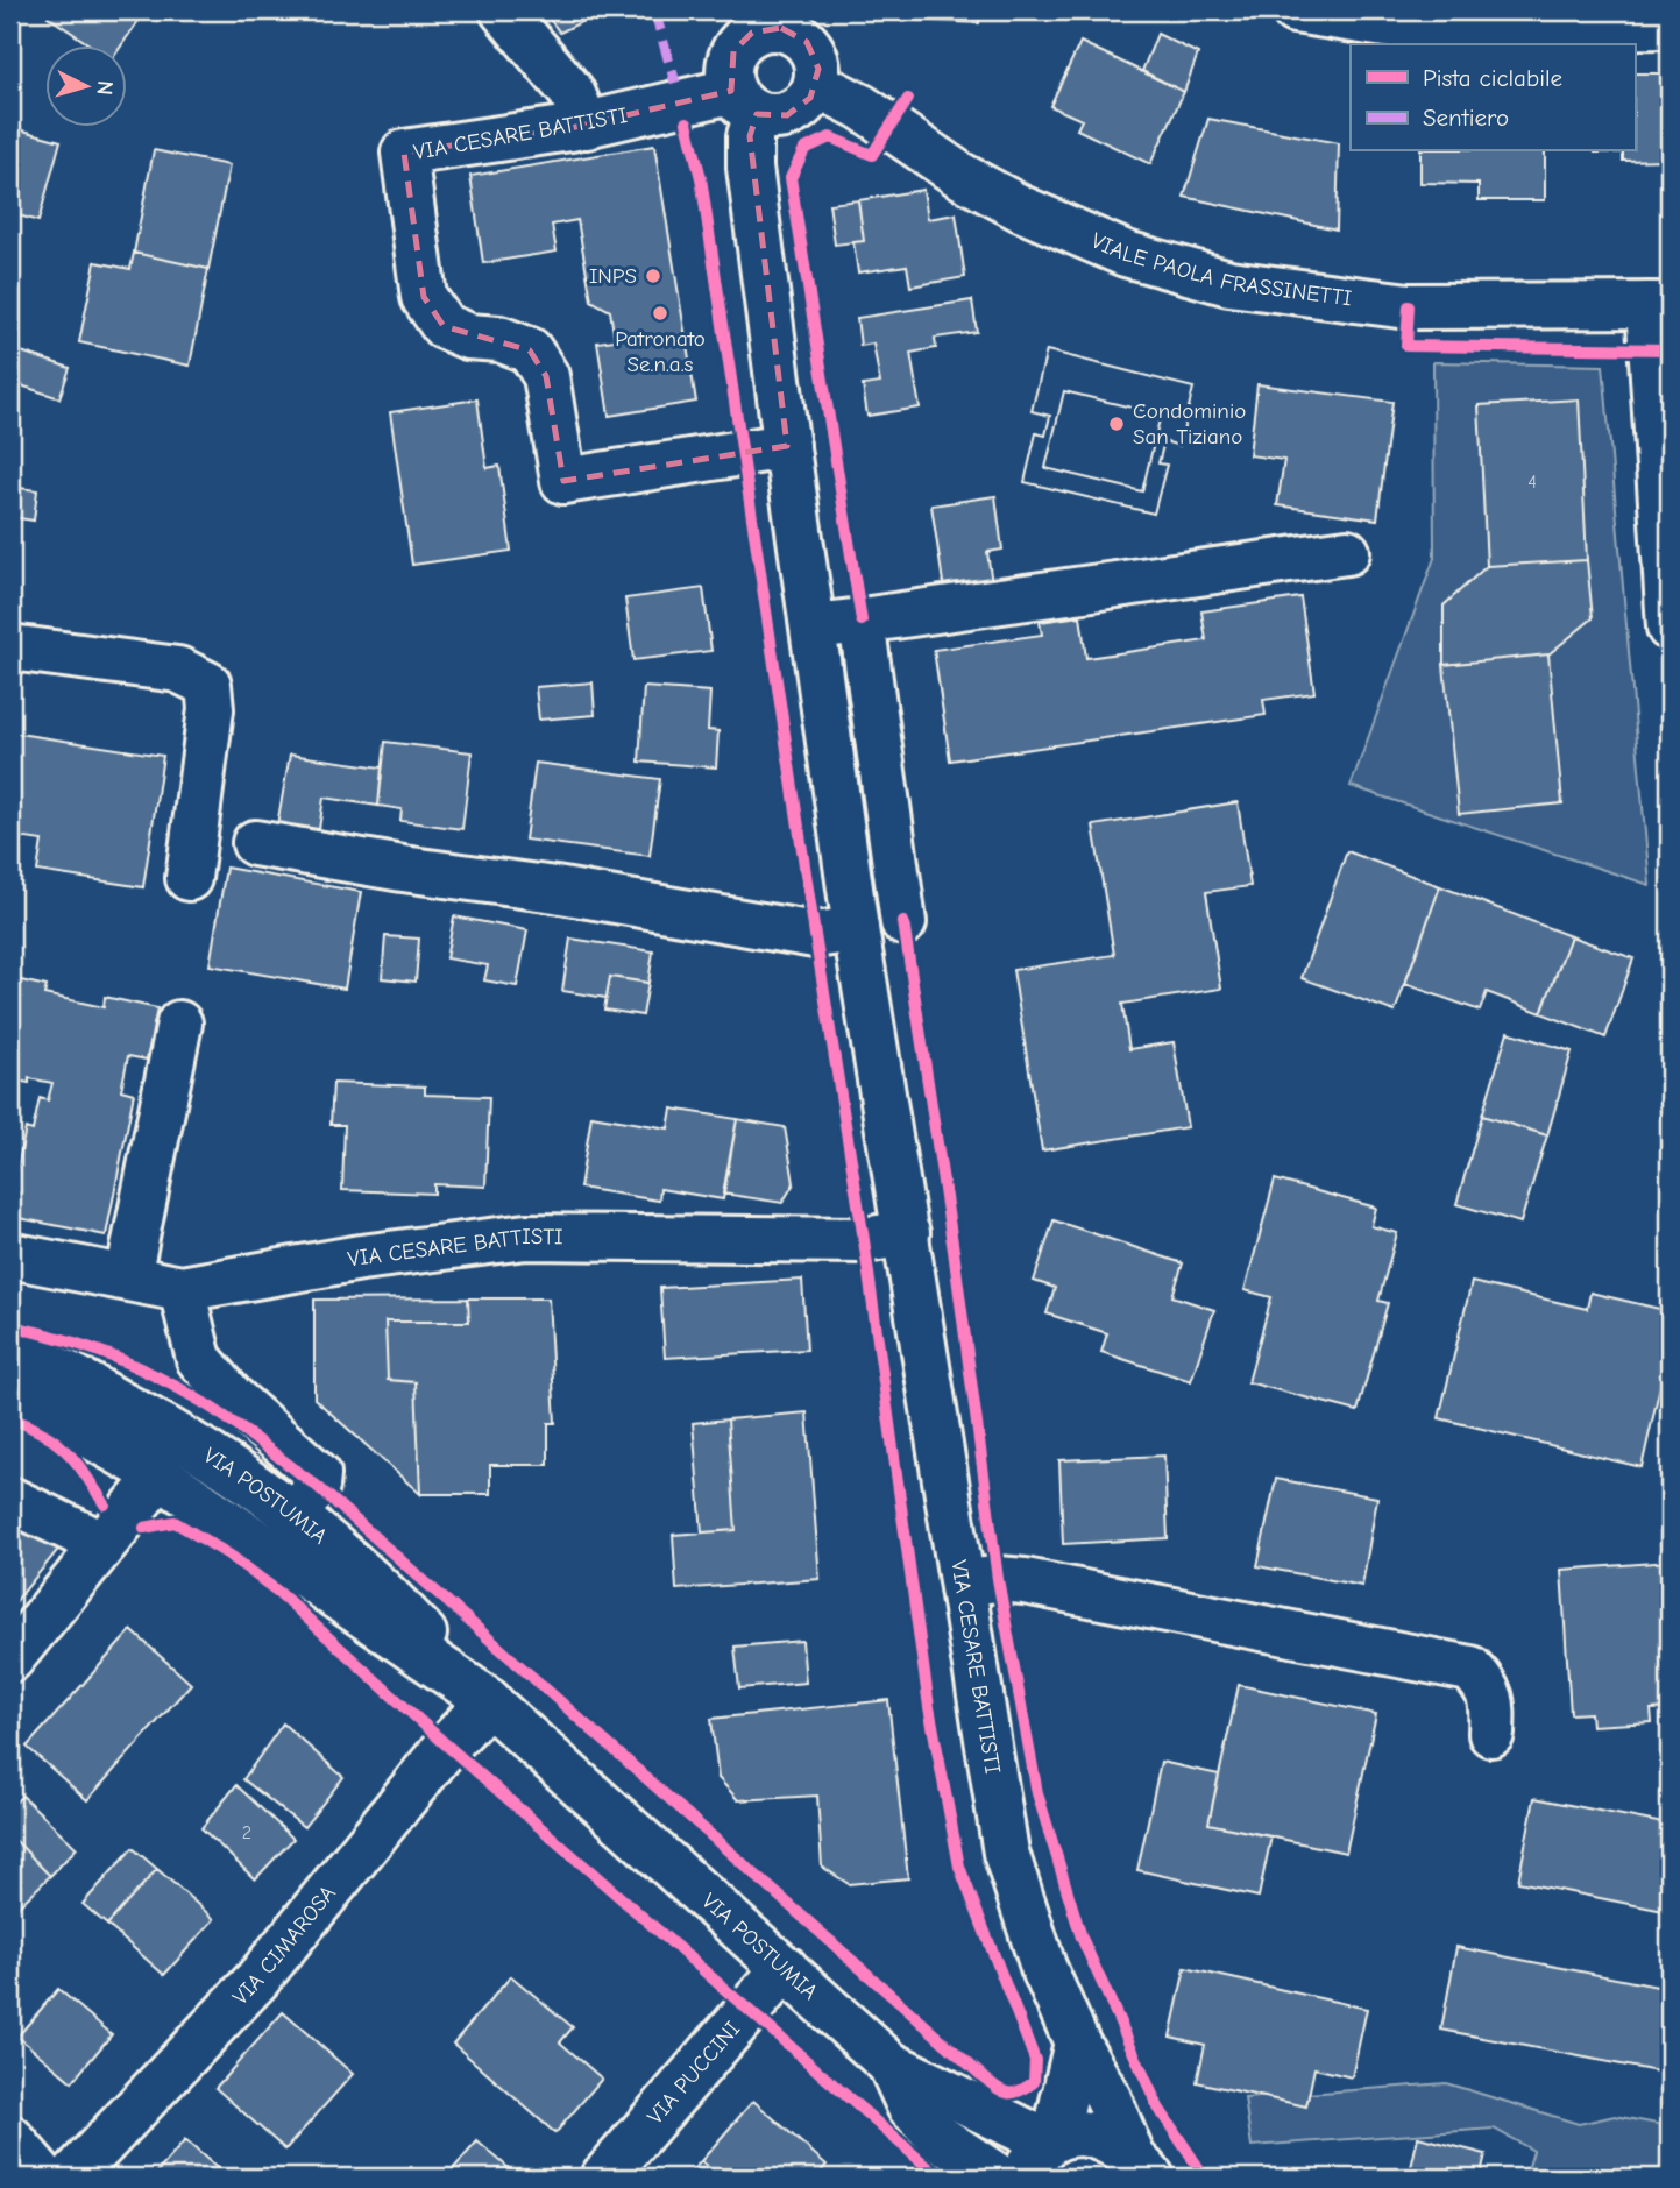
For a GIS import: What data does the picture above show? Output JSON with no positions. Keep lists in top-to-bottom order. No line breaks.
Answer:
{"streets":{"street":["VIA CESARE BATTISTI","VIALE PAOLA FRASSINETTI","VIA POSTUMIA","VIA CIMAROSA","VIA PUCCINI"]},"crossings":[["VIA CESARE BATTISTI","VIALE PAOLA FRASSINETTI"],["VIA CESARE BATTISTI","VIA POSTUMIA"],["VIA POSTUMIA","VIA CIMAROSA"],["VIA POSTUMIA","VIA PUCCINI"]],"places":["INPS","Patronato Se.n.a.s","Condominio San Tiziano"],"house_numbers":["4","2"],"legend":["Pista ciclabile","Sentiero"],"north":"right"}
